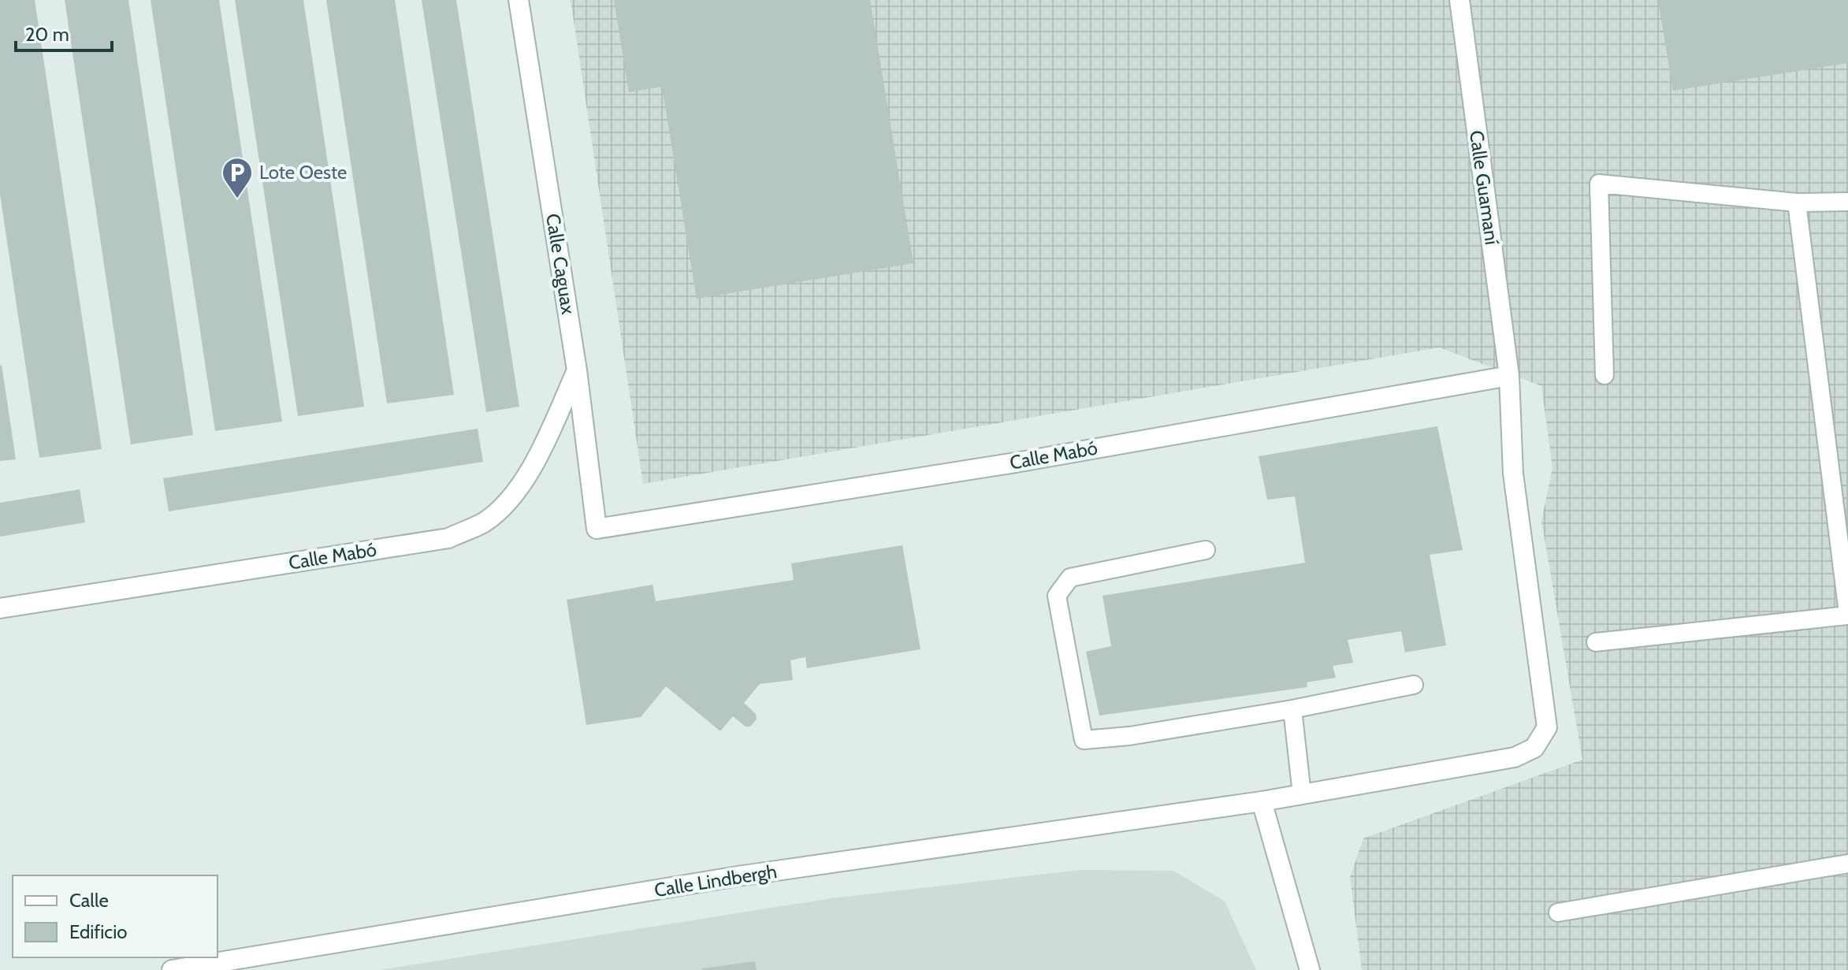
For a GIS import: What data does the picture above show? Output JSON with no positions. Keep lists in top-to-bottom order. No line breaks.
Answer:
{"streets":{"street":["Calle Guamaní","Calle Caguax","Calle Mabó","Calle Lindbergh"]},"crossings":[["Calle Guamaní","Calle Mabó"],["Calle Guamaní","Calle Lindbergh"],["Calle Caguax","Calle Mabó"]],"places":{"parking":["Lote Oeste"]},"legend":["Calle","Edificio"],"scale_bar":"20 m"}
